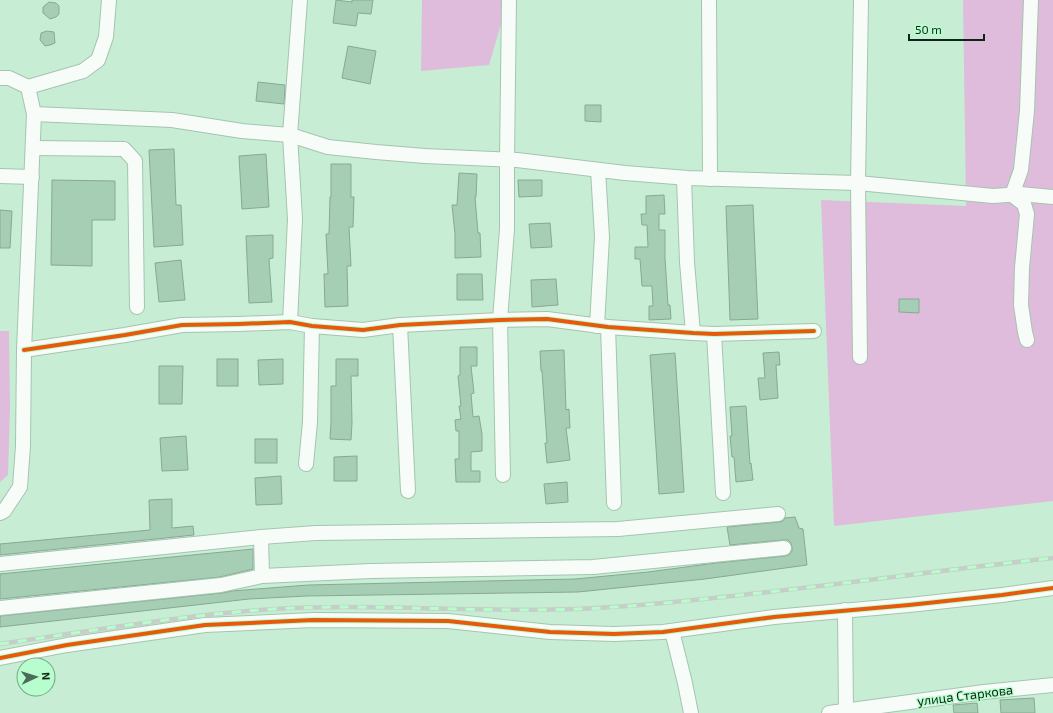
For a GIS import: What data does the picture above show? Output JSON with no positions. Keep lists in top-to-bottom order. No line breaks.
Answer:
{"streets":{"street":["улица Старкова"]},"scale_bar":"50 m","north":"right"}
